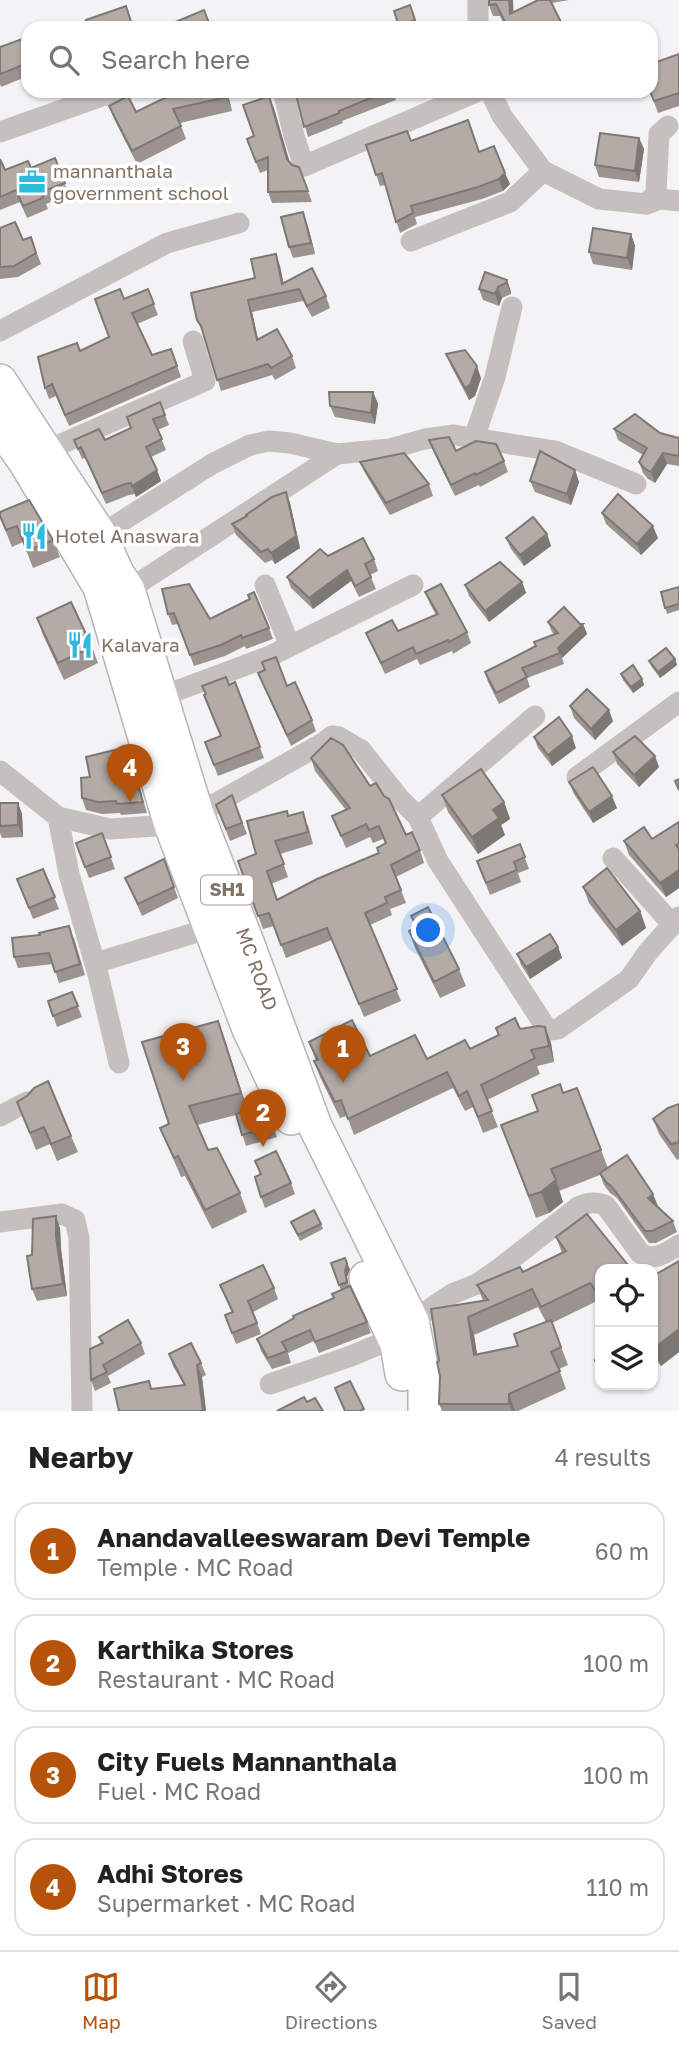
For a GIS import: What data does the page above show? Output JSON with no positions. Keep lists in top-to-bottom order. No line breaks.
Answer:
{"streets":{"main road":["SH1","MC ROAD"]},"places":{"office":["mannanthala government school"],"restaurant":["Hotel Anaswara","Kalavara"]},"page":{"search":"Search here","pins":["4","3","1","2"],"heading":["Nearby","4 results"],"list":[{"mark":"1","name":"Anandavalleeswaram Devi Temple","note":"Temple · MC Road","value":"60 m"},{"mark":"2","name":"Karthika Stores","note":"Restaurant · MC Road","value":"100 m"},{"mark":"3","name":"City Fuels Mannanthala","note":"Fuel · MC Road","value":"100 m"},{"mark":"4","name":"Adhi Stores","note":"Supermarket · MC Road","value":"110 m"}],"nav":["Map","Directions","Saved"]}}
